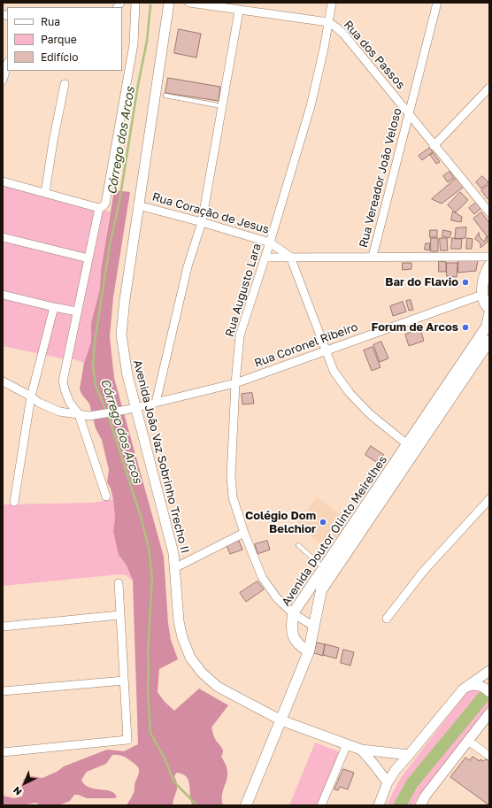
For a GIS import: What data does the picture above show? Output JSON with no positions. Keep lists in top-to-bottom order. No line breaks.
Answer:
{"streets":{"main road":["Avenida Doutor Olinto Meirelhes"],"street":["Rua dos Passos","Rua Vereador João Veloso","Rua Coração de Jesus","Rua Augusto Lara","Rua Coronel Ribeiro","Avenida João Vaz Sobrinho Trecho II"]},"crossings":[["Rua dos Passos","Rua Vereador João Veloso"],["Rua dos Passos","Rua Augusto Lara"],["Rua Coração de Jesus","Rua Augusto Lara"],["Rua Coração de Jesus","Avenida João Vaz Sobrinho Trecho II"],["Rua Augusto Lara","Rua Coronel Ribeiro"],["Rua Augusto Lara","Avenida Doutor Olinto Meirelhes"],["Rua Coronel Ribeiro","Avenida João Vaz Sobrinho Trecho II"]],"water":["Córrego dos Arcos"],"places":["Bar do Flavio","Forum de Arcos","Colégio Dom Belchior"],"legend":["Rua","Parque","Edifício"],"north":"bottom left"}
